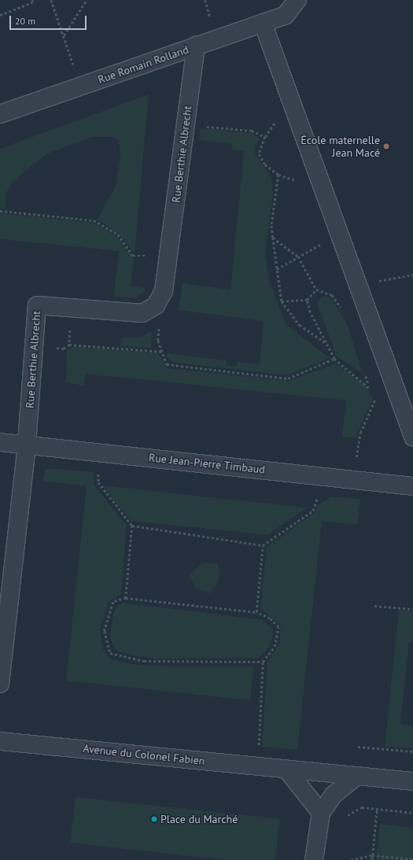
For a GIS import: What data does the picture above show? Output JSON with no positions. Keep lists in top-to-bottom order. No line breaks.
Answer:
{"streets":{"street":["Rue Romain Rolland","Rue Berthie Albrecht","Rue Jean-Pierre Timbaud","Avenue du Colonel Fabien"]},"crossings":[["Rue Romain Rolland","Rue Berthie Albrecht"],["Rue Berthie Albrecht","Rue Jean-Pierre Timbaud"]],"places":["École maternelle Jean Macé","Place du Marché"],"scale_bar":"20 m"}
